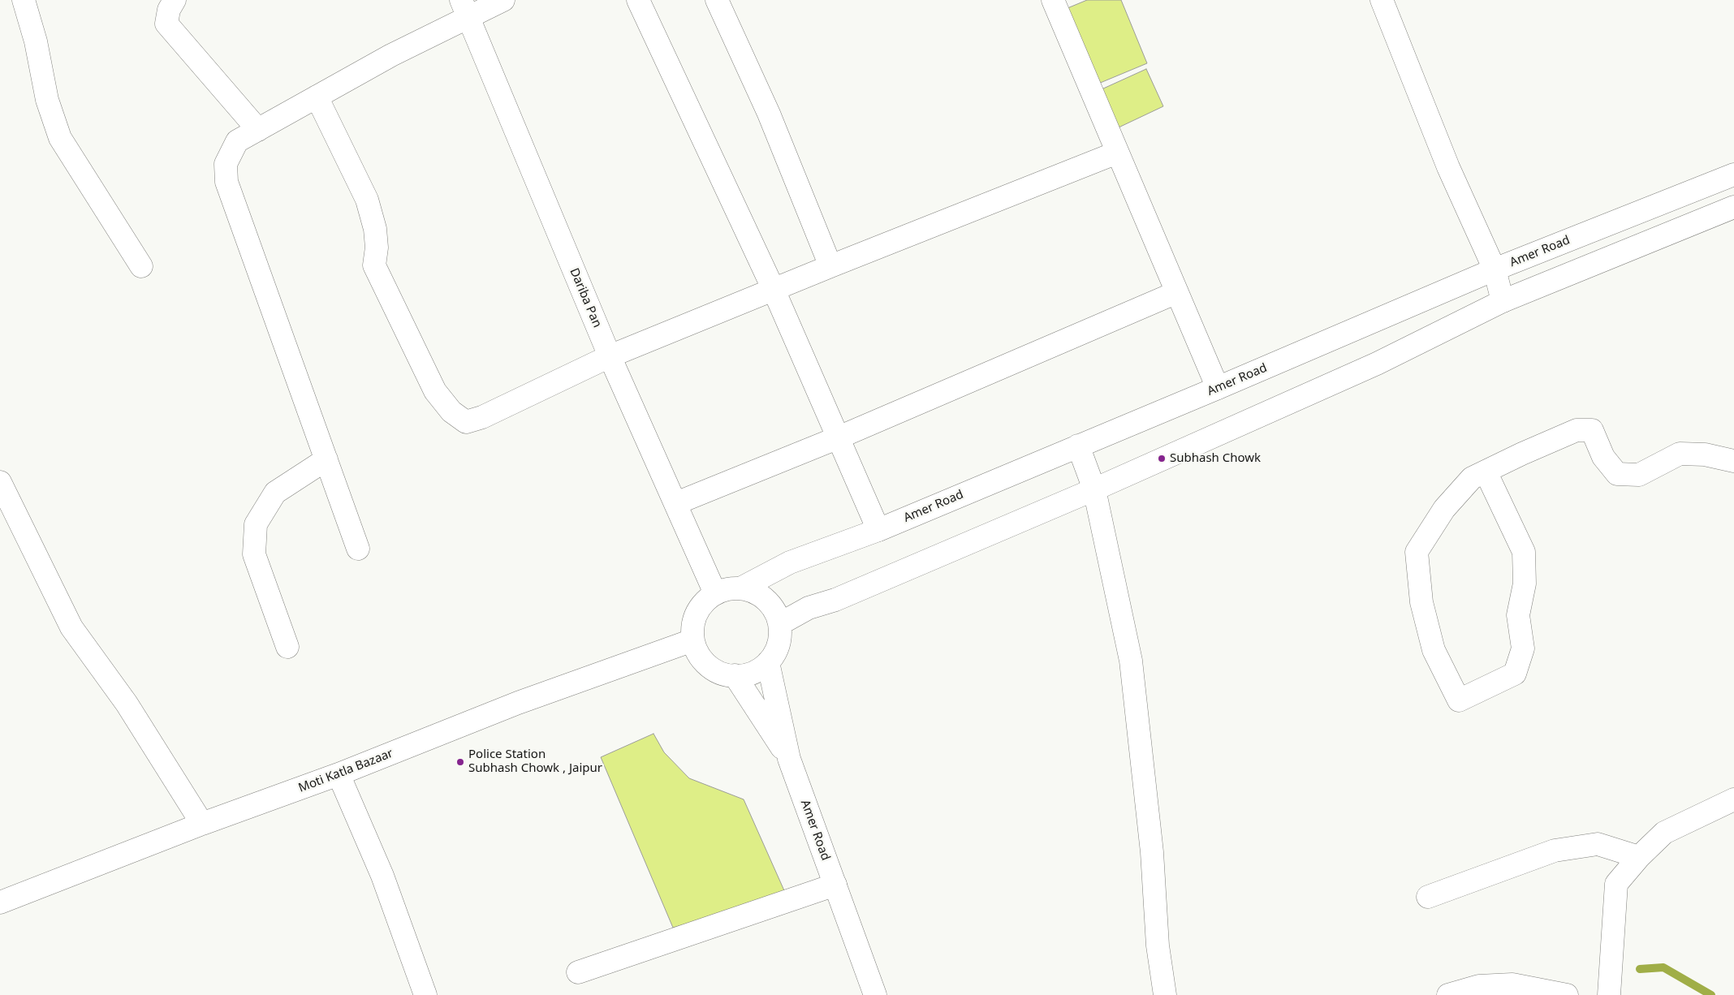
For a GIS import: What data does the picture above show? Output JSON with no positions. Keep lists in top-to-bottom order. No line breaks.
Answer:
{"streets":{"street":["Amer Road","Dariba Pan","Moti Katla Bazaar"]},"crossings":[["Amer Road","Dariba Pan"],["Amer Road","Moti Katla Bazaar"],["Dariba Pan","Moti Katla Bazaar"]],"places":["Subhash Chowk","Police Station Subhash Chowk , Jaipur"]}
